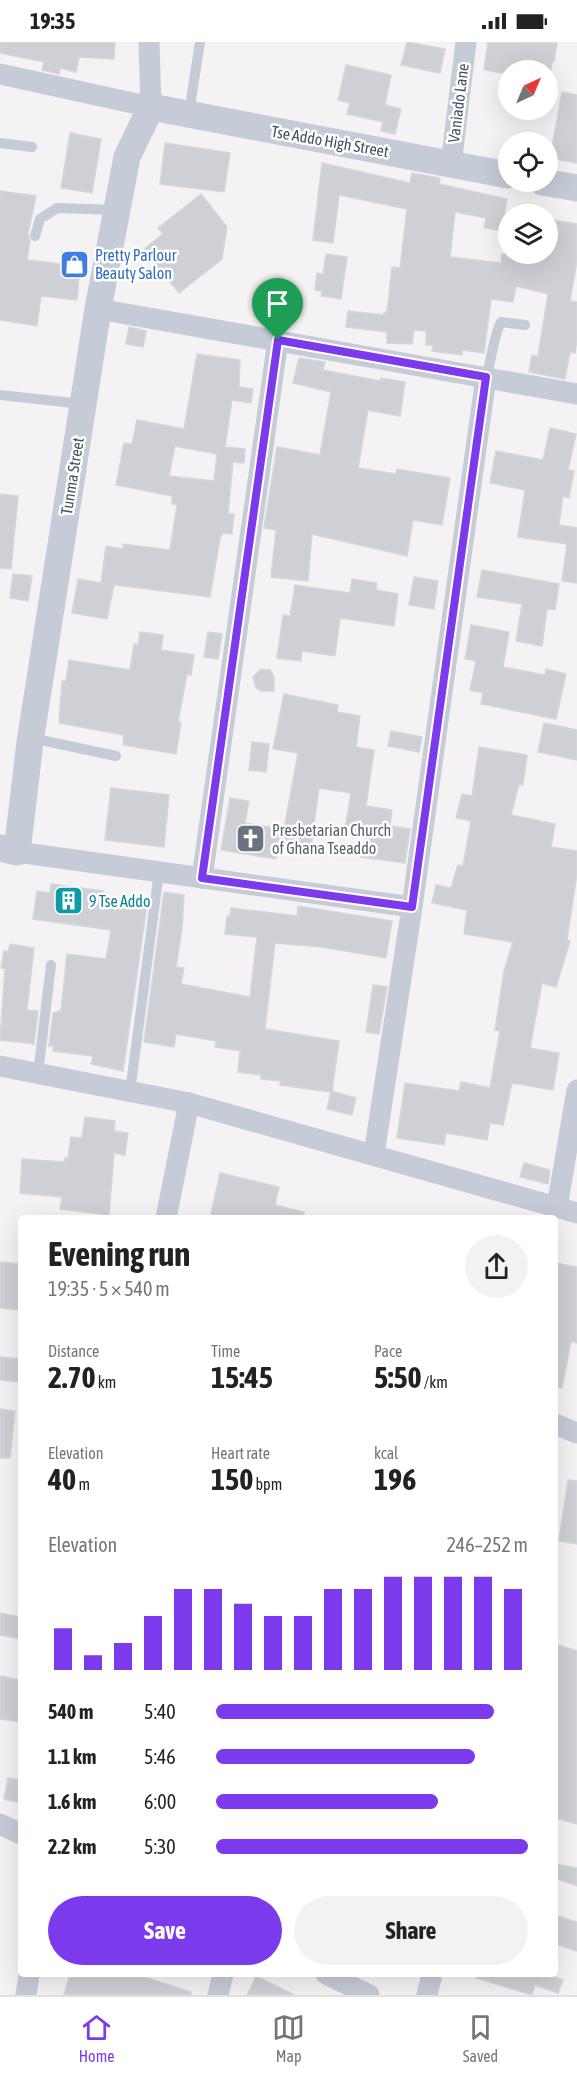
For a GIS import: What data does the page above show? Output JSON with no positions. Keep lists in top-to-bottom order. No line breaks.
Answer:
{"streets":{"street":["Vaniado Lane","Tse Addo High Street","Tunma Street"]},"crossings":[["Vaniado Lane","Tse Addo High Street"],["Tse Addo High Street","Tunma Street"]],"places":{"shop":["Pretty Parlour Beauty Salon"],"church":["Presbetarian Church of Ghana Tseaddo"],"building":["9 Tse Addo"]},"north":"top right","page":{"status":"19:35","heading":["Evening run","19:35 · 5 × 540 m"],"stats":[["Distance","2.70 km"],["Time","15:45"],["Pace","5:50 /km"],["Elevation","40 m"],["Heart rate","150 bpm"],["kcal","196"]],"chart":["Elevation","246–252 m"],"list":[{"name":"540 m","note":"5:40"},{"name":"1.1 km","note":"5:46"},{"name":"1.6 km","note":"6:00"},{"name":"2.2 km","note":"5:30"}],"buttons":["Save","Share"],"tabs":["Home","Map","Saved"]}}
